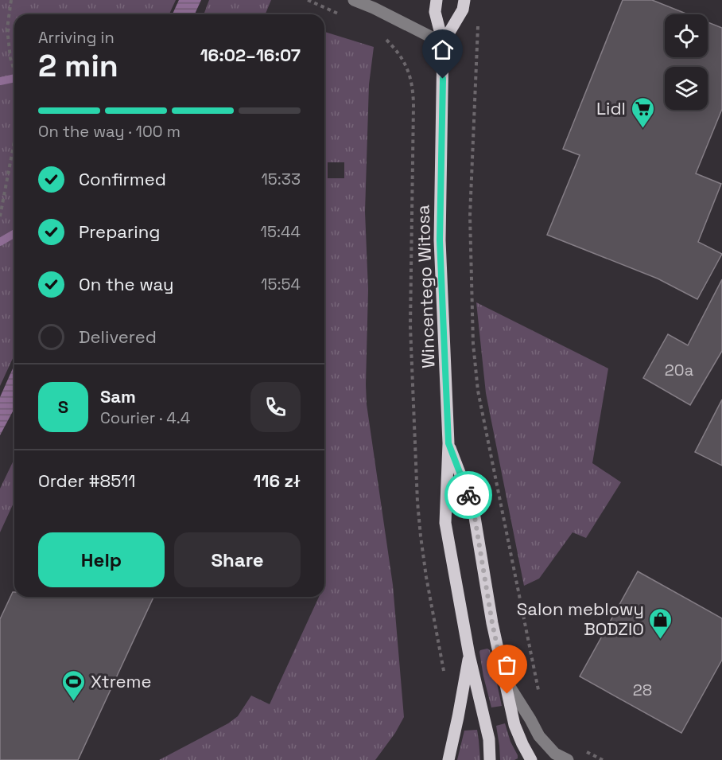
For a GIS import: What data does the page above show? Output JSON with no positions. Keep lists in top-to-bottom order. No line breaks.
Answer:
{"streets":{"main road":["Wincentego Witosa"]},"places":{"supermarket":["Lidl"],"shop":["Salon meblowy BODZIO"],"sports":["Xtreme"]},"house_numbers":["20a","28"],"page":{"heading":["2 min","Arriving in","16:02–16:07"],"panel":["Sam","Courier · 4.4","Order #8511","116 zł"],"bar":"On the way · 100 m","list":[["Confirmed","15:33"],["Preparing","15:44"],["On the way","15:54"],"Delivered"],"round":"S","buttons":["Help","Share"]}}
